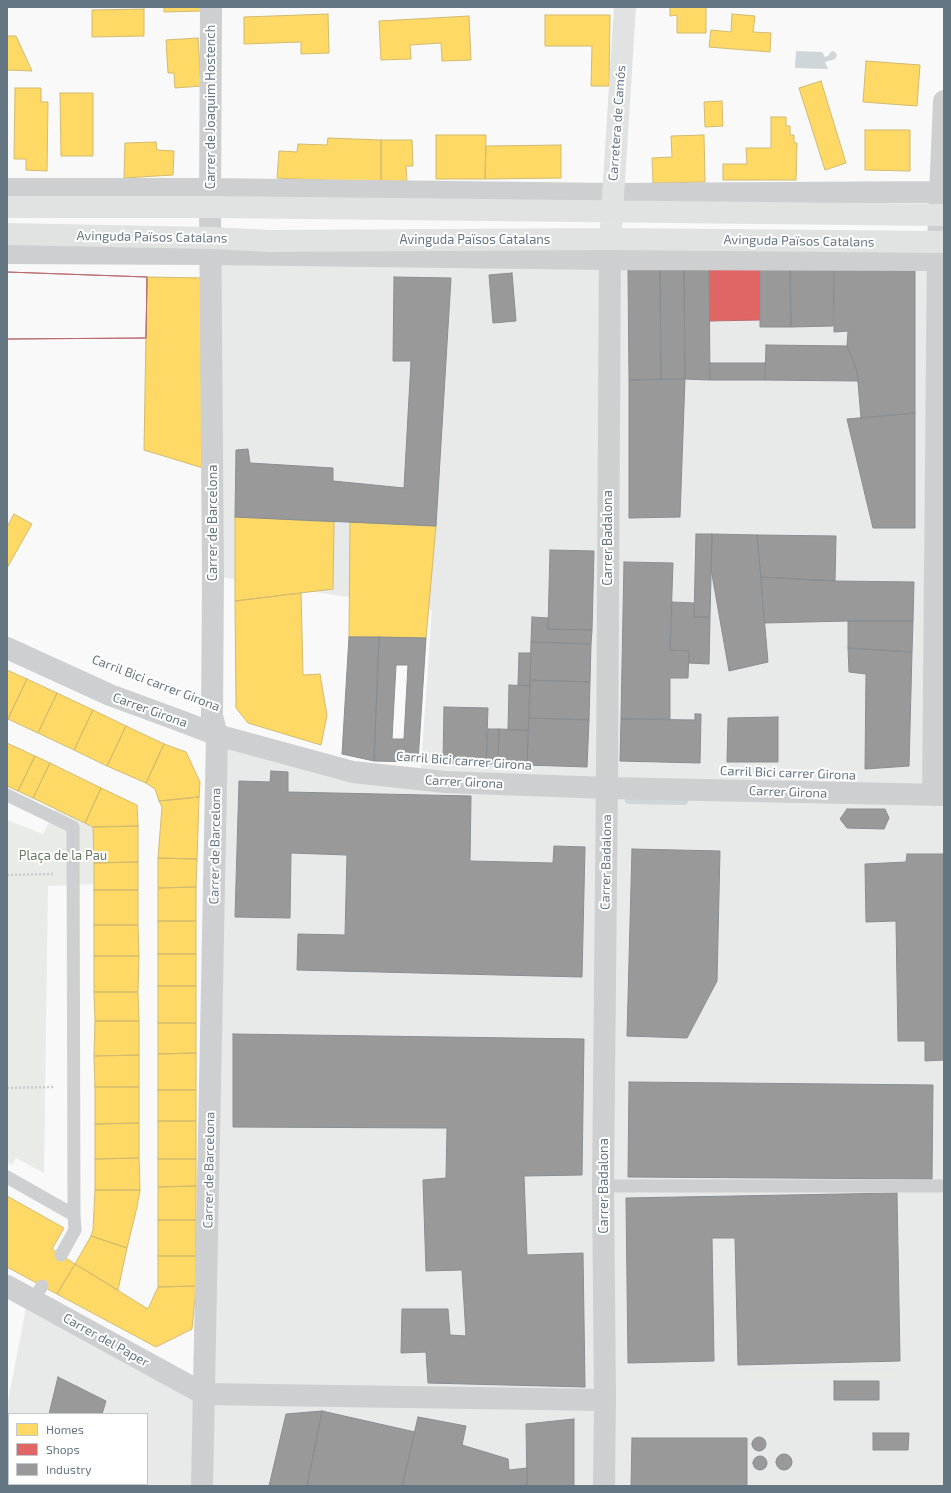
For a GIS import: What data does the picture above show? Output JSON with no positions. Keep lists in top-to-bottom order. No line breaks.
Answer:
{"streets":{"main road":["Carretera de Camós","Avinguda Països Catalans"],"street":["Carrer de Joaquim Hostench","Carrer de Barcelona","Carrer Badalona","Carrer Girona","Carrer del Paper"]},"crossings":[["Carrer de Joaquim Hostench","Avinguda Països Catalans"],["Carrer de Joaquim Hostench","Carrer de Barcelona"],["Carretera de Camós","Avinguda Països Catalans"],["Carretera de Camós","Carrer Badalona"],["Avinguda Països Catalans","Carrer de Barcelona"],["Avinguda Països Catalans","Carrer Badalona"],["Carrer de Barcelona","Carrer Girona"],["Carrer de Barcelona","Carrer del Paper"],["Carrer Badalona","Carrer Girona"]],"parks":["Plaça de la Pau"],"legend":["Homes","Shops","Industry"]}
